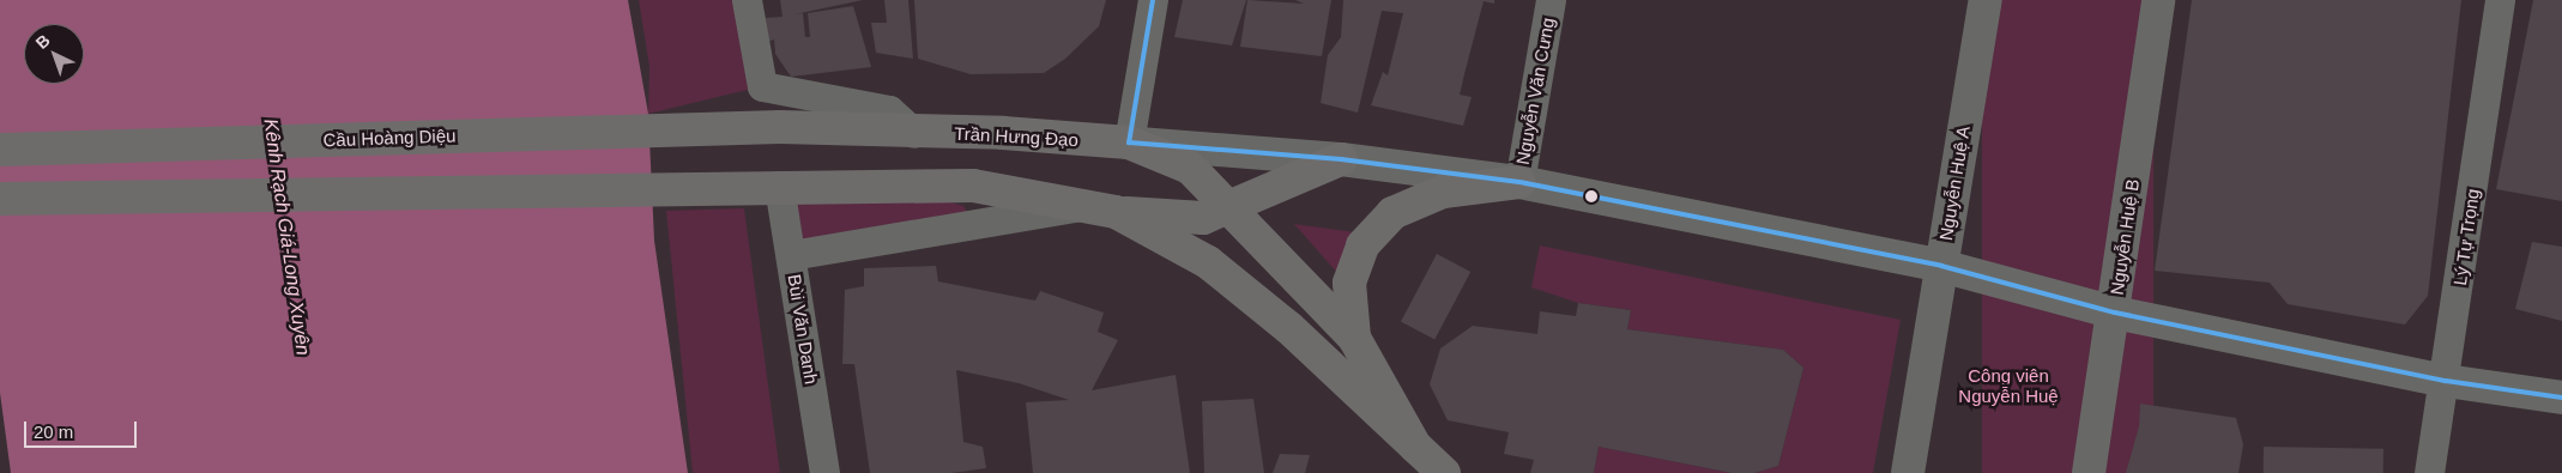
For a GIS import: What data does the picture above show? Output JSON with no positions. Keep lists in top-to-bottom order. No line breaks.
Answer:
{"streets":{"highway":["Trần Hưng Đạo","Cầu Hoàng Diệu"],"street":["Nguyễn Văn Cưng","Nguyễn Huệ A","Nguyễn Huệ B","Lý Tự Trọng","Bùi Văn Danh"]},"crossings":[["Trần Hưng Đạo","Cầu Hoàng Diệu"]],"water":["Kênh Rạch Giá-Long Xuyên"],"parks":["Công viên Nguyễn Huệ"],"scale_bar":"20 m","north":"top left"}
